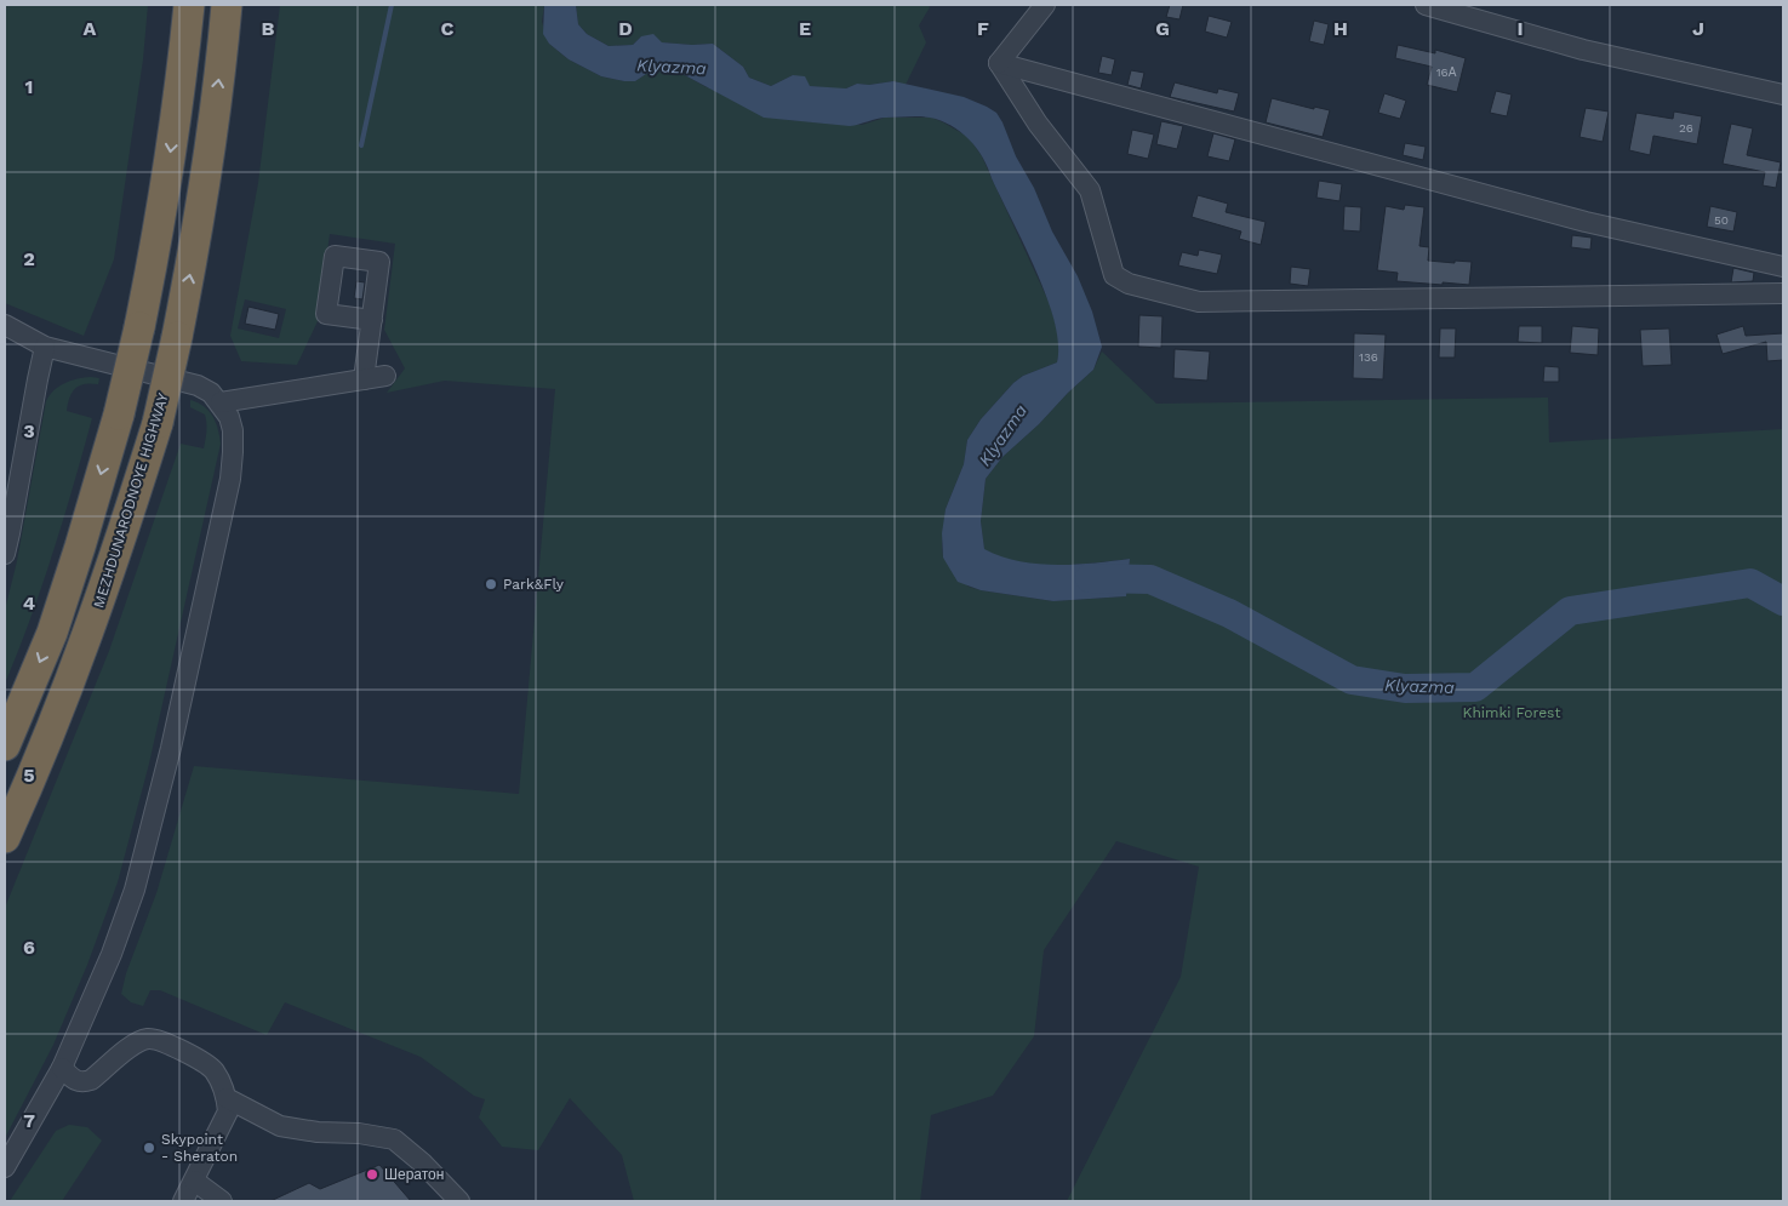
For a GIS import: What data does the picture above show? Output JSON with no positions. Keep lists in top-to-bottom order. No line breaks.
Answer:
{"streets":{"highway":["MEZHDUNARODNOYE HIGHWAY"]},"water":["Klyazma"],"parks":["Khimki Forest"],"places":["Park&Fly","Skypoint - Sheraton","Шератон"],"house_numbers":["16А","26","50","136"],"grid":{"columns":["A","B","C","D","E","F","G","H","I","J"],"rows":["1","2","3","4","5","6","7"]}}
